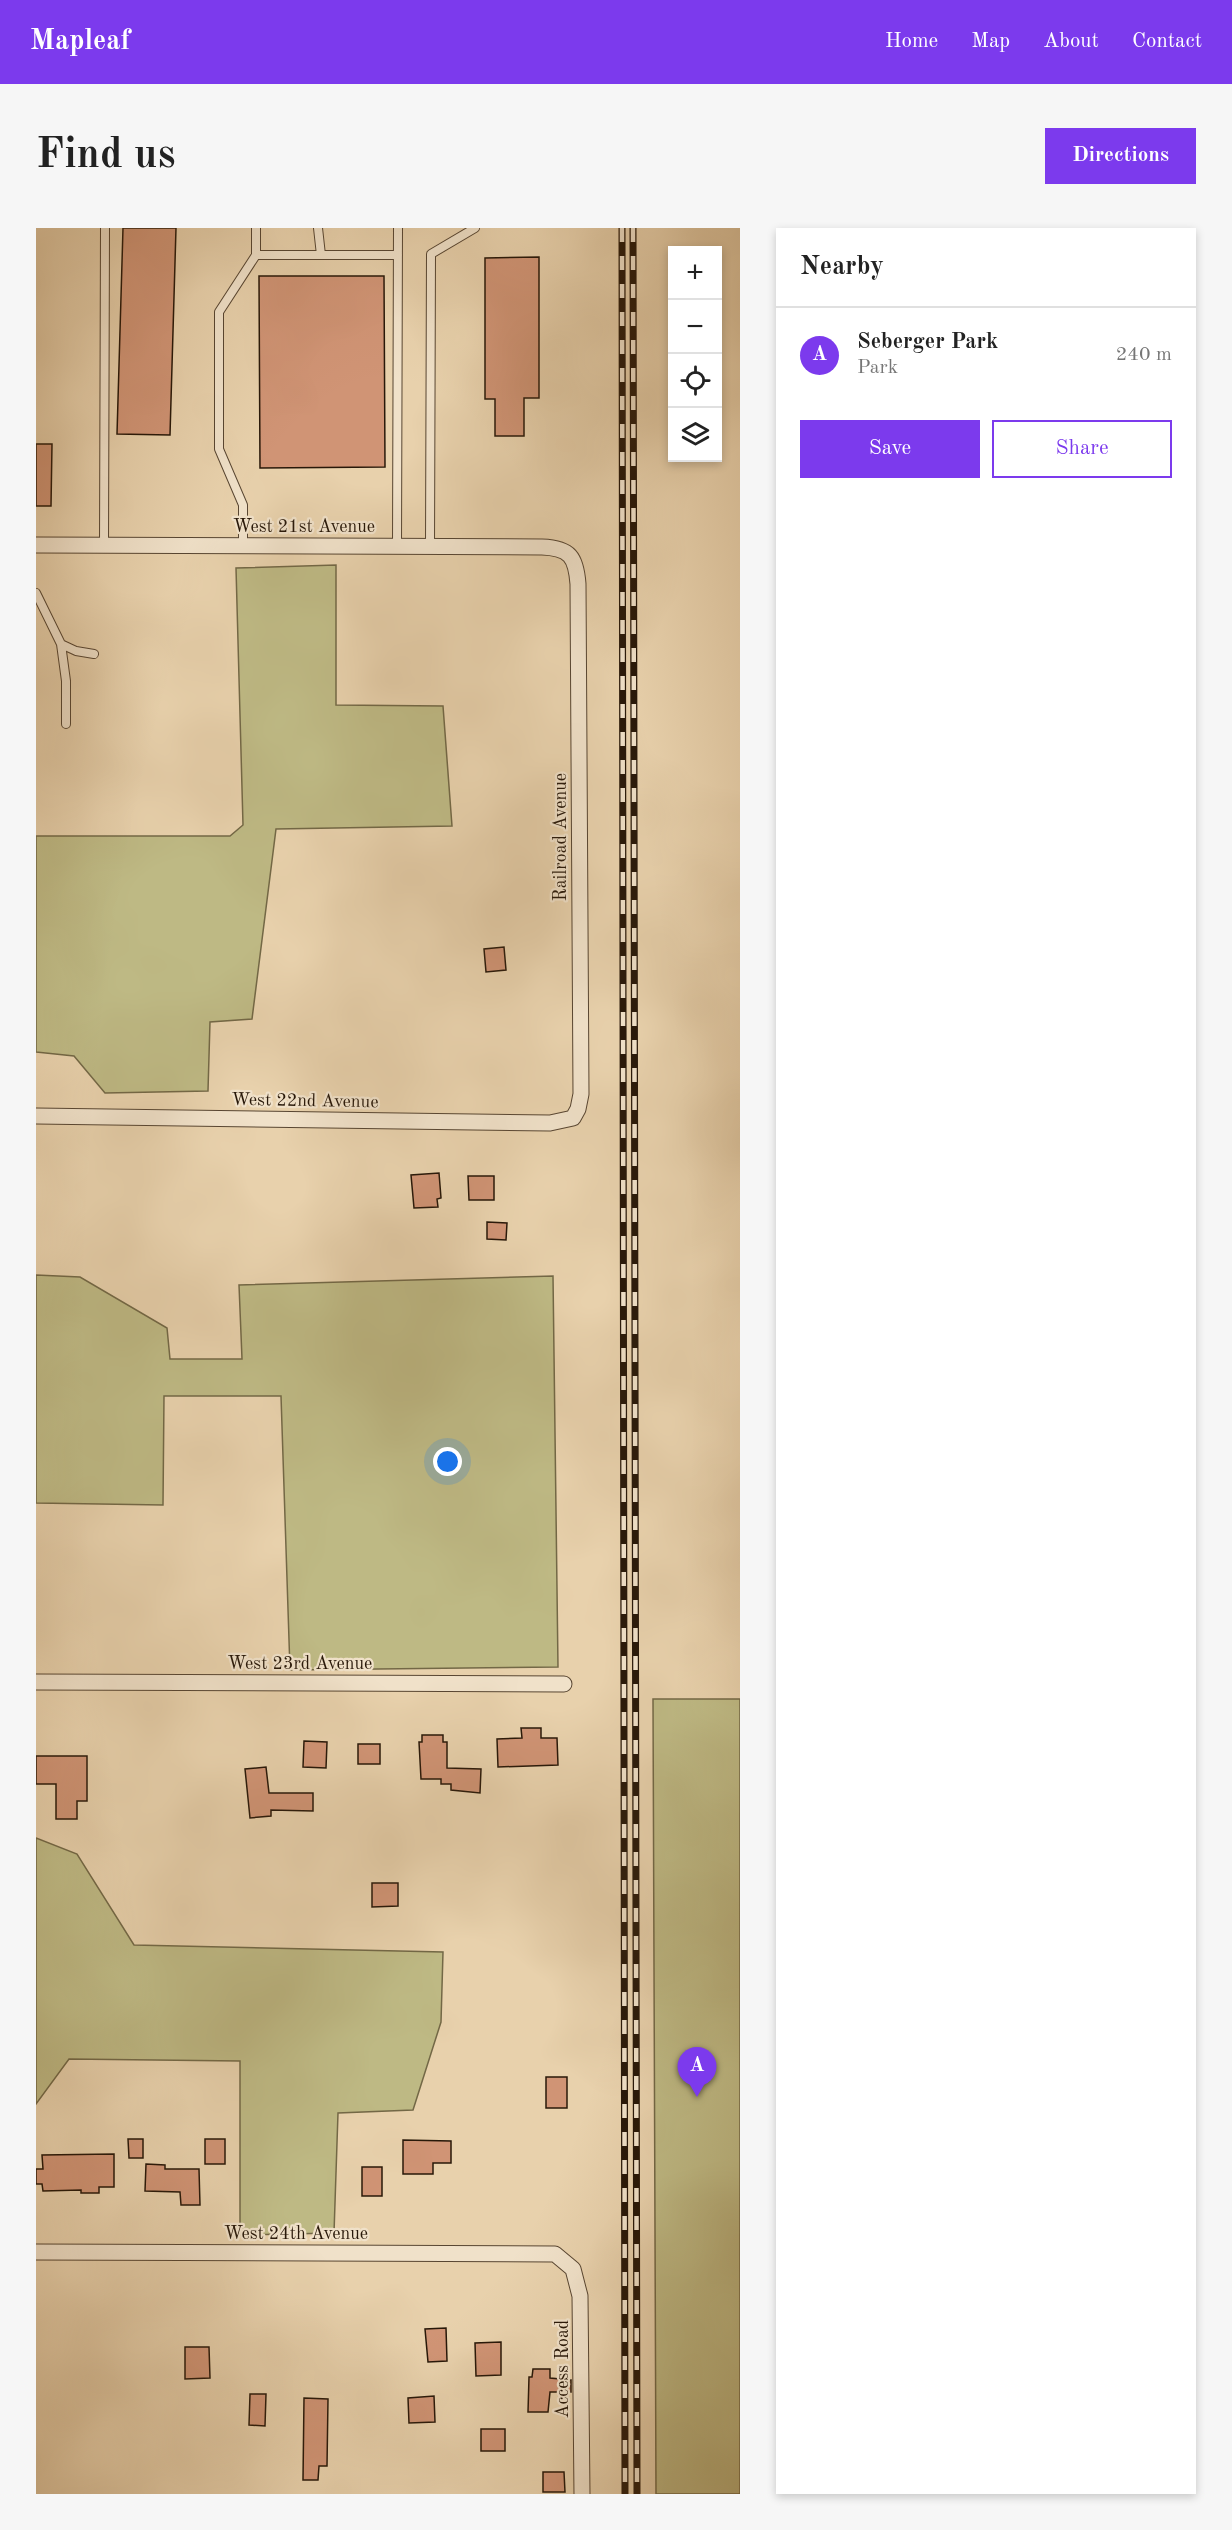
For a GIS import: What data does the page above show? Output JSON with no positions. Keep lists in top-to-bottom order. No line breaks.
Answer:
{"streets":{"street":["West 21st Avenue","Railroad Avenue","West 22nd Avenue","West 23rd Avenue","West 24th Avenue","Access Road"]},"crossings":[["West 21st Avenue","Railroad Avenue"],["Railroad Avenue","West 22nd Avenue"],["West 24th Avenue","Access Road"]],"page":{"header":"Mapleaf","nav":["Home","Map","About","Contact"],"buttons":["Directions",["Save","Share"]],"title":"Find us","heading":"Nearby","map_buttons":["+","−"],"list":[{"mark":"A","name":"Seberger Park","note":"Park","value":"240 m"}],"pins":"A"}}
